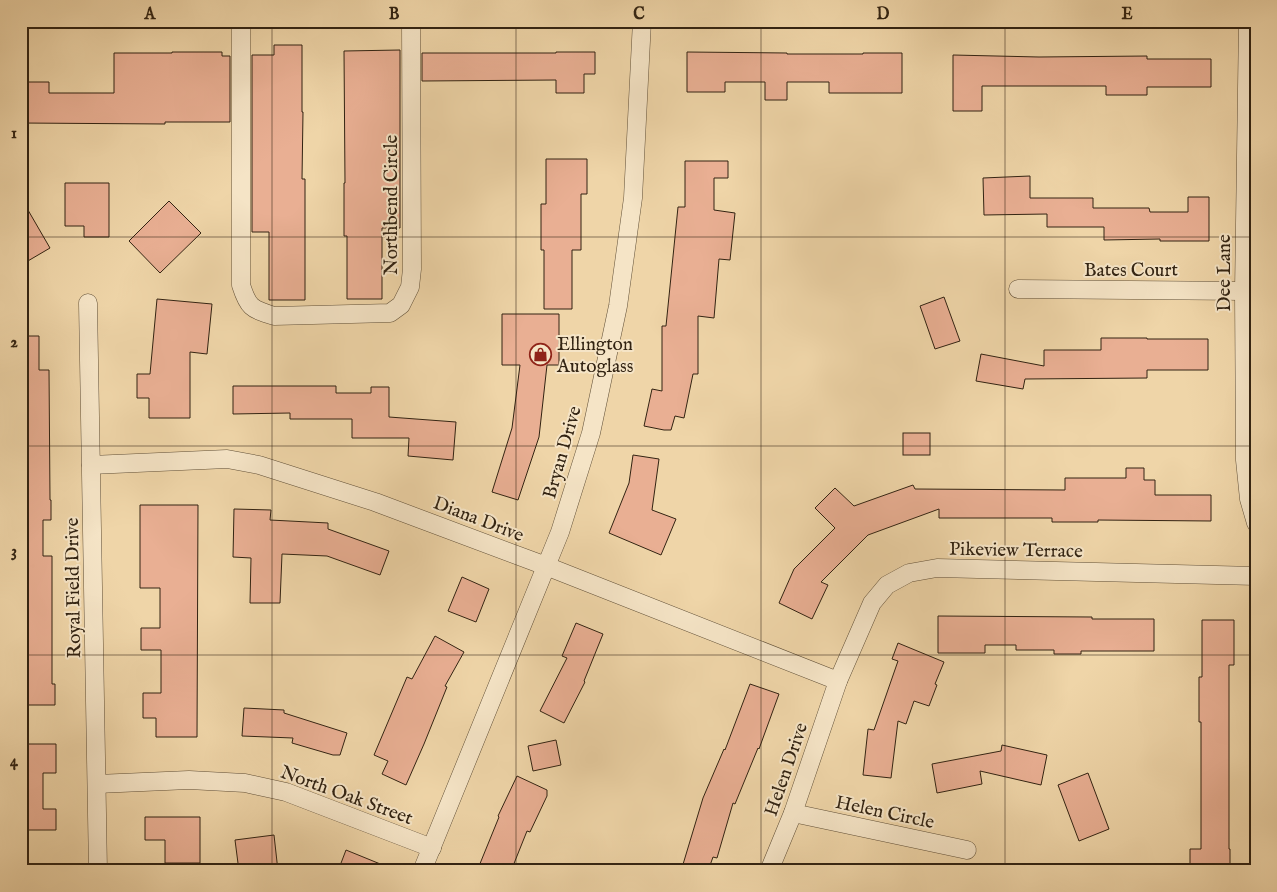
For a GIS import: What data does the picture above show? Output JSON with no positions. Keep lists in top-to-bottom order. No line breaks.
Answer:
{"streets":{"street":["Northbend Circle","Bates Court","Dee Lane","Bryan Drive","Diana Drive","Pikeview Terrace","Royal Field Drive","Helen Drive","North Oak Street","Helen Circle"]},"crossings":[["Bates Court","Dee Lane"],["Bryan Drive","Diana Drive"],["Bryan Drive","North Oak Street"],["Diana Drive","Pikeview Terrace"],["Diana Drive","Royal Field Drive"],["Diana Drive","Helen Drive"],["Pikeview Terrace","Helen Drive"],["Royal Field Drive","North Oak Street"],["Helen Drive","Helen Circle"]],"places":{"shop":["Ellington Autoglass"]},"grid":{"columns":["A","B","C","D","E"],"rows":["1","2","3","4"]}}
